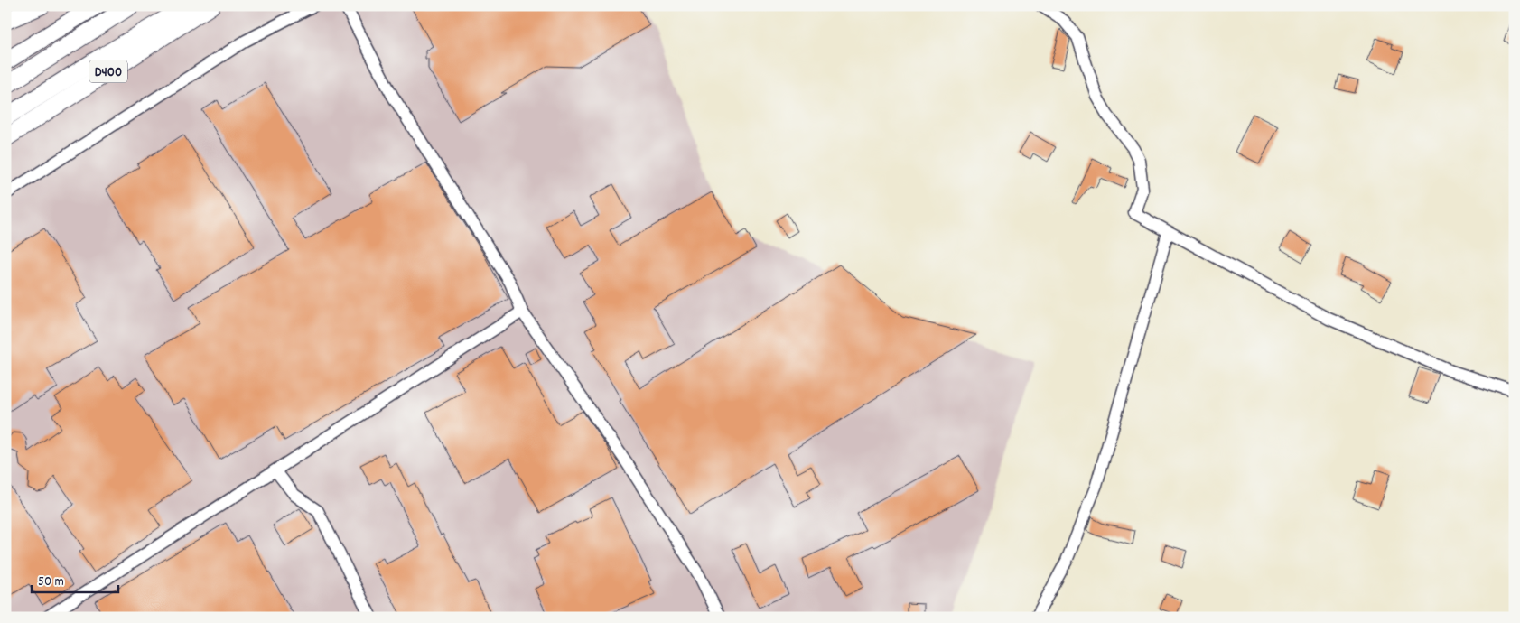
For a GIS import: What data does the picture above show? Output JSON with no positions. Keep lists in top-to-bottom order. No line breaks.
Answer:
{"streets":{"highway":["D400"]},"scale_bar":"50 m"}
